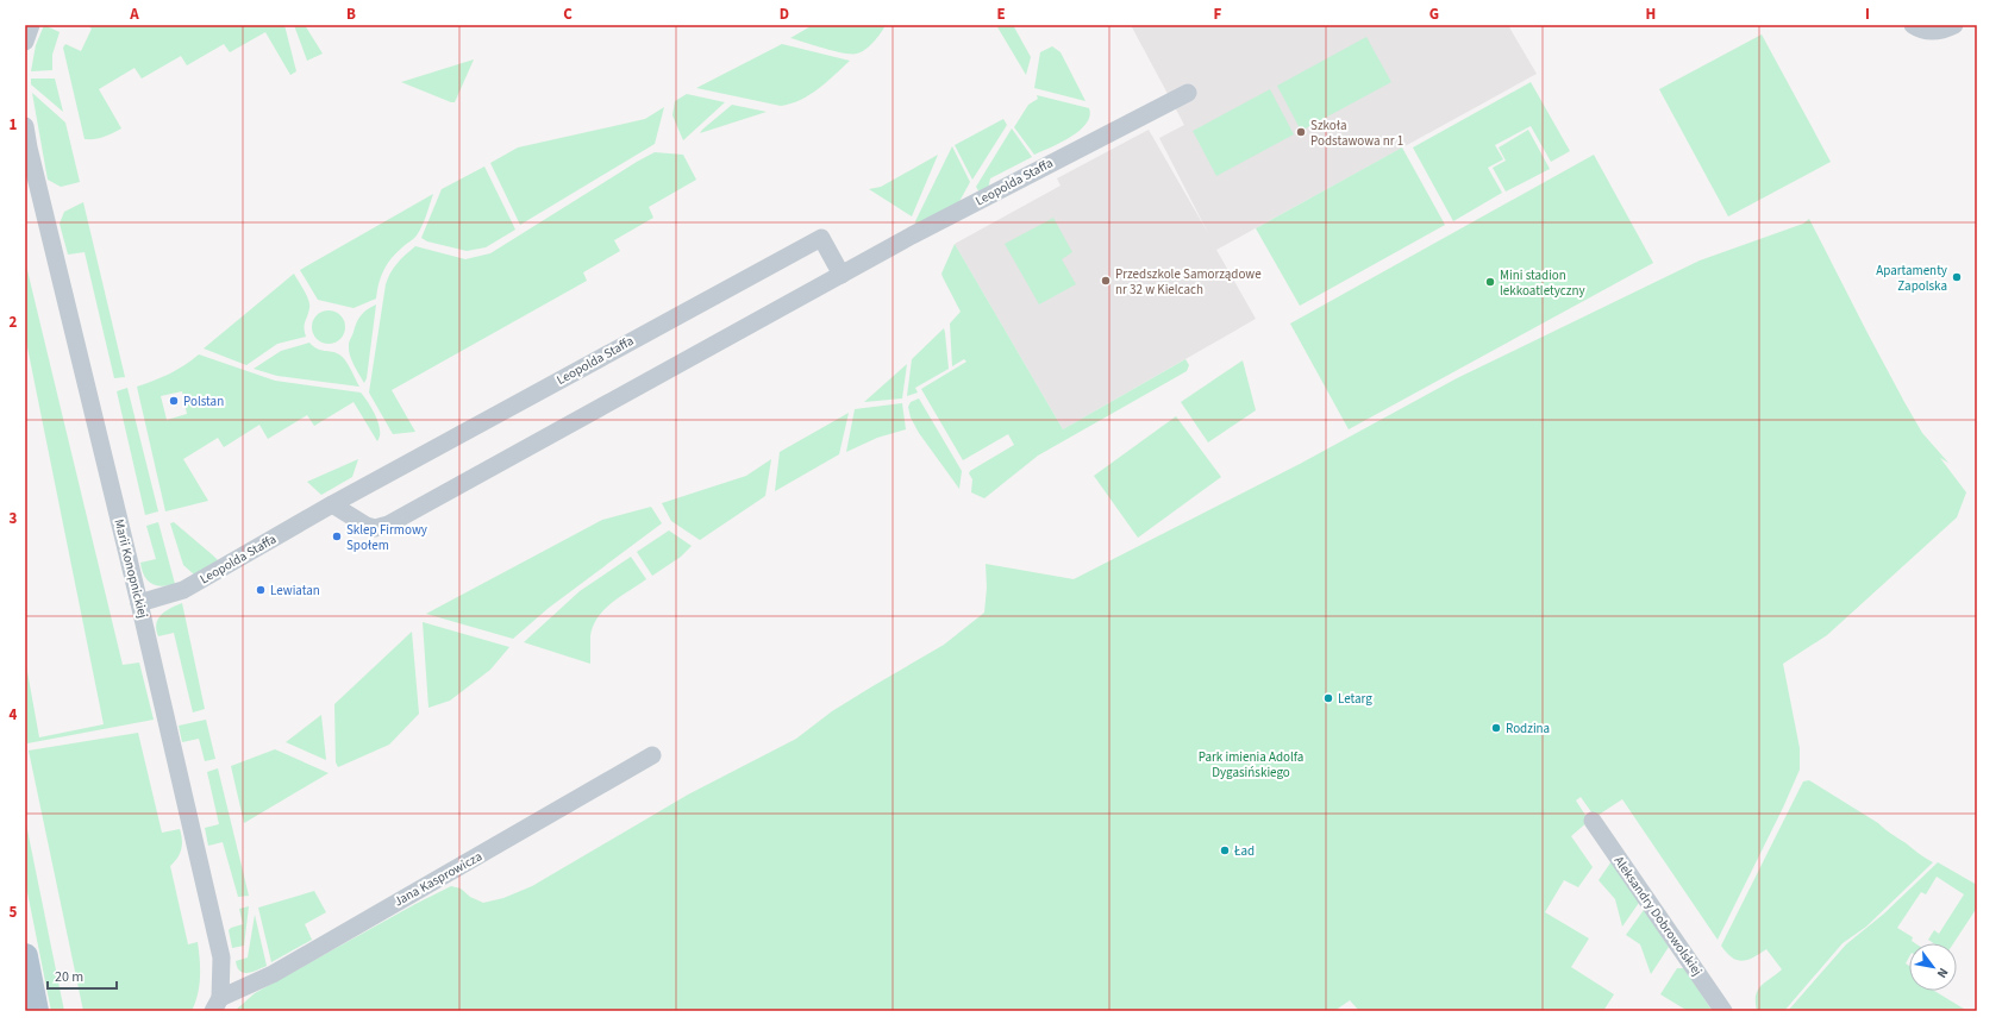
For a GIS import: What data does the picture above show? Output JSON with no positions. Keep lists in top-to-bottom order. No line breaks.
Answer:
{"streets":{"street":["Leopolda Staffa","Marii Konopnickiej","Jana Kasprowicza","Aleksandry Dobrowolskiej"]},"crossings":[["Leopolda Staffa","Marii Konopnickiej"],["Marii Konopnickiej","Jana Kasprowicza"]],"parks":["Park imienia Adolfa Dygasińskiego"],"places":["Szkoła Podstawowa nr 1","Apartamenty Zapolska","Przedszkole Samorządowe nr 32 w Kielcach","Mini stadion lekkoatletyczny","Polstan","Sklep Firmowy Społem","Lewiatan","Letarg","Rodzina","Ład"],"scale_bar":"20 m","north":"bottom right","grid":{"columns":["A","B","C","D","E","F","G","H","I"],"rows":["1","2","3","4","5"]}}
